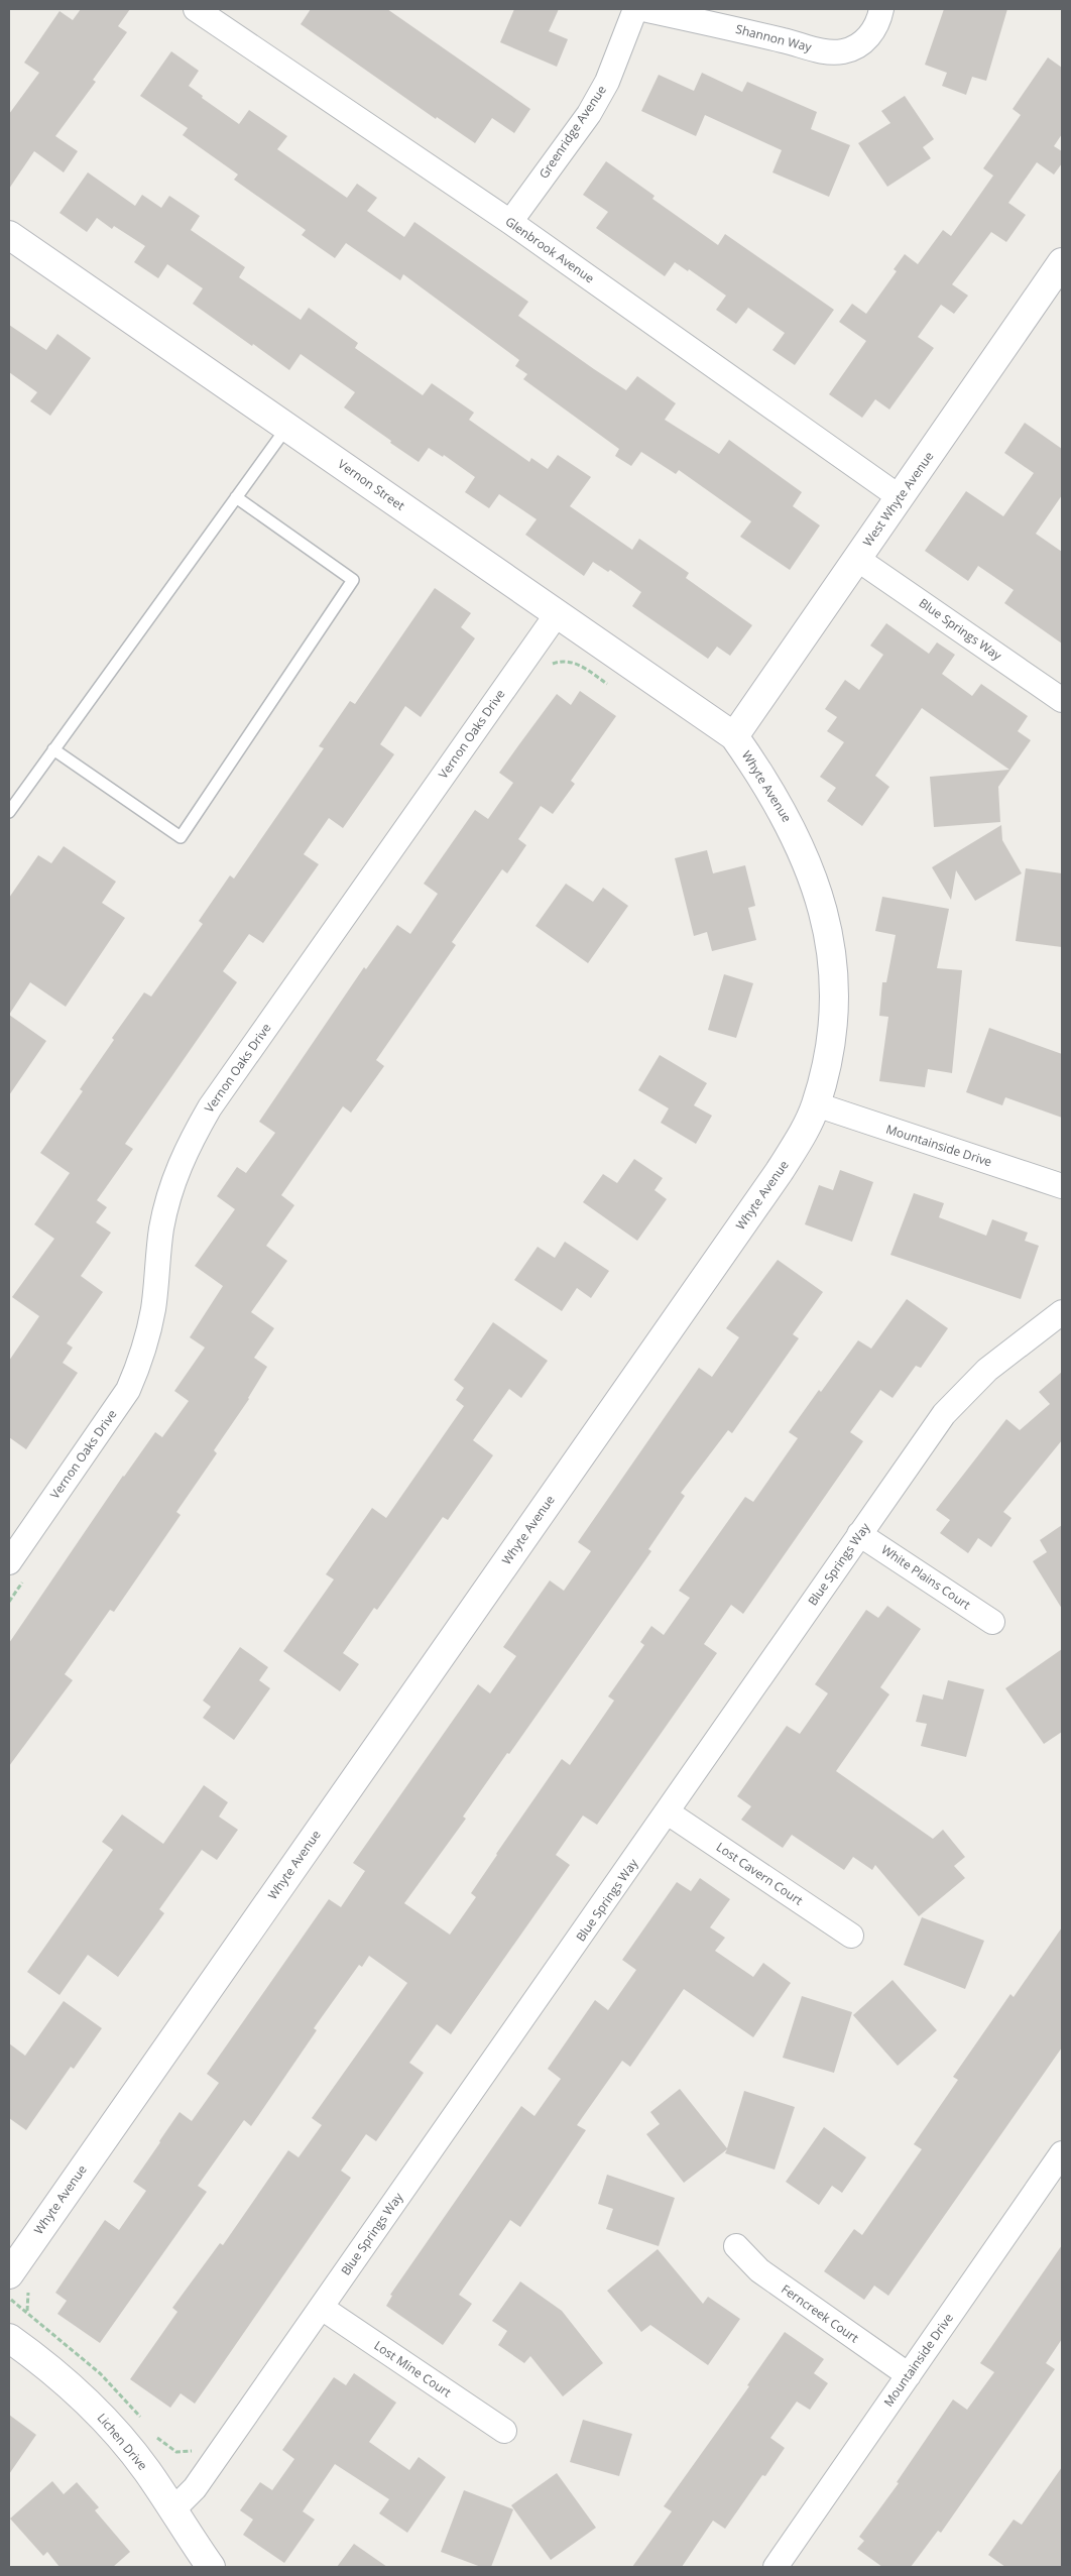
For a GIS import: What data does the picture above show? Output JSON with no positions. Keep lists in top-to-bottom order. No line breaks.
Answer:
{"streets":{"street":["Shannon Way","Greenridge Avenue","Glenbrook Avenue","Vernon Street","West Whyte Avenue","Blue Springs Way","Vernon Oaks Drive","Whyte Avenue","Mountainside Drive","White Plains Court","Lost Cavern Court","Ferncreek Court","Lost Mine Court","Lichen Drive"]},"crossings":[["Greenridge Avenue","Glenbrook Avenue"],["Glenbrook Avenue","West Whyte Avenue"],["Vernon Street","West Whyte Avenue"],["Vernon Street","Vernon Oaks Drive"],["Vernon Street","Whyte Avenue"],["West Whyte Avenue","Blue Springs Way"],["West Whyte Avenue","Whyte Avenue"],["Blue Springs Way","White Plains Court"],["Blue Springs Way","Lost Cavern Court"],["Blue Springs Way","Lost Mine Court"],["Blue Springs Way","Lichen Drive"],["Whyte Avenue","Mountainside Drive"],["Mountainside Drive","Ferncreek Court"]]}
